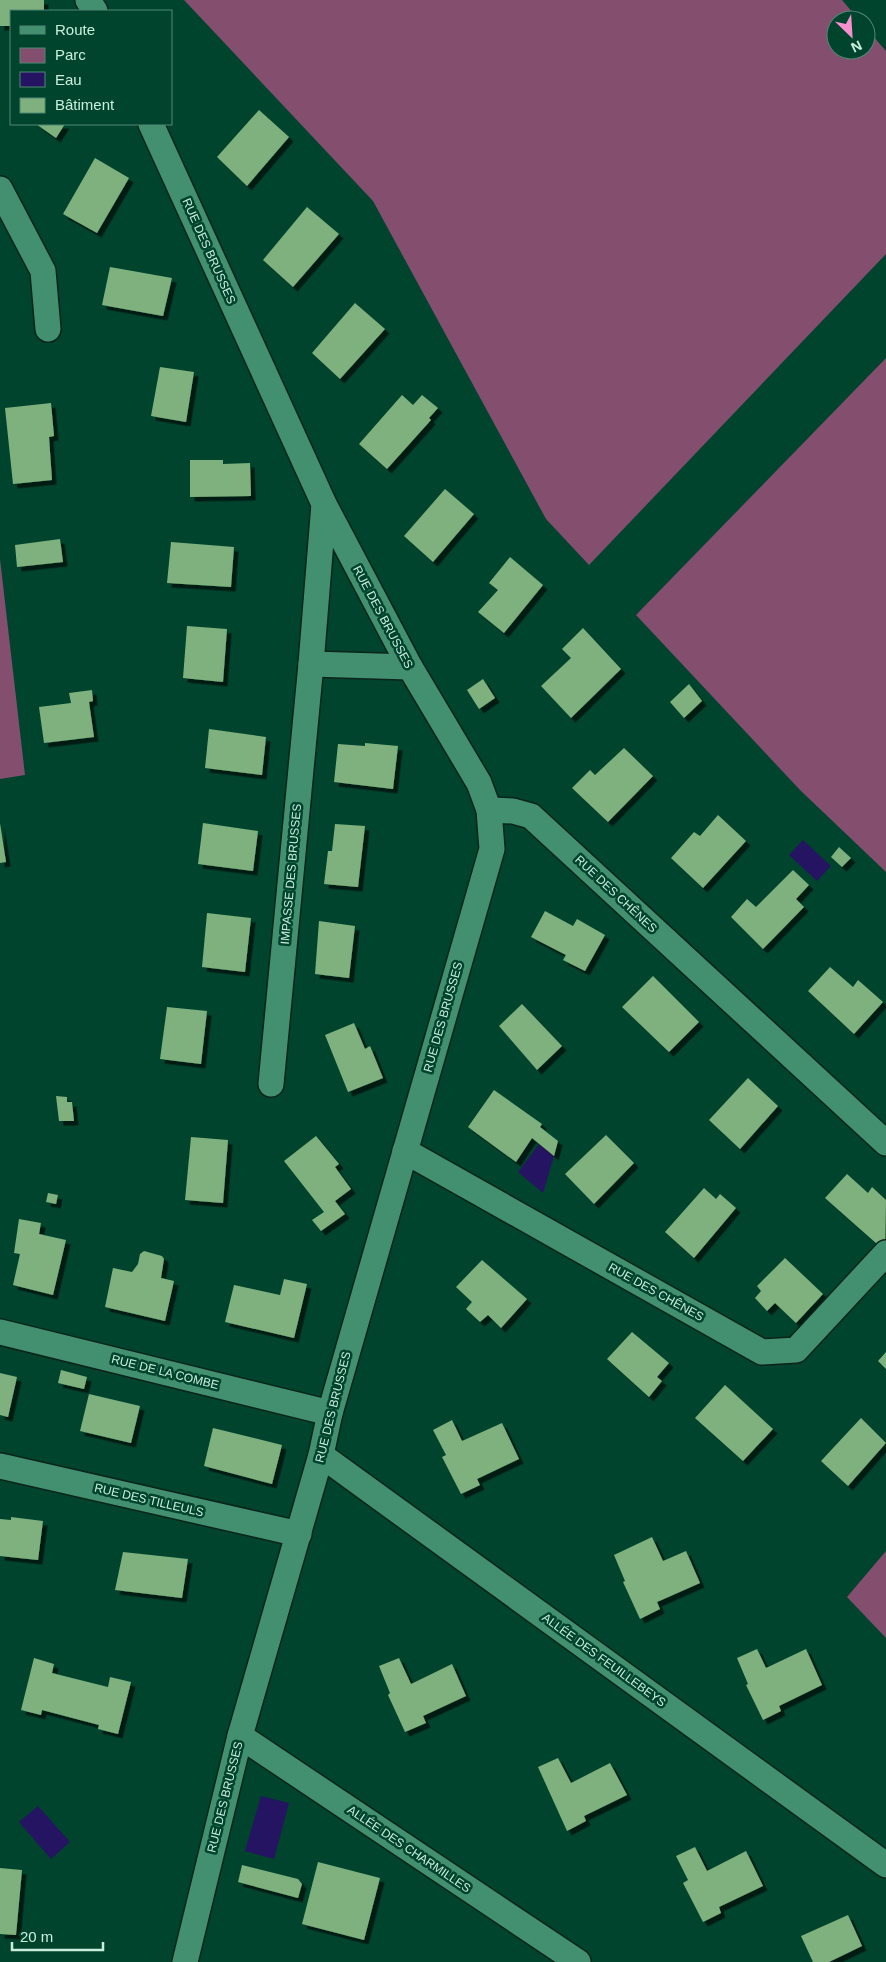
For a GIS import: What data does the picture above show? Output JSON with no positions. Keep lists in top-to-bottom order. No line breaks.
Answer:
{"streets":{"street":["RUE DES BRUSSES","IMPASSE DES BRUSSES","RUE DES CHÊNES","RUE DE LA COMBE","RUE DES TILLEULS","ALLÉE DES FEUILLEBEYS","ALLÉE DES CHARMILLES"]},"crossings":[["RUE DES BRUSSES","IMPASSE DES BRUSSES"],["RUE DES BRUSSES","RUE DES CHÊNES"],["RUE DES BRUSSES","RUE DE LA COMBE"],["RUE DES BRUSSES","RUE DES TILLEULS"],["RUE DES BRUSSES","ALLÉE DES FEUILLEBEYS"],["RUE DES BRUSSES","ALLÉE DES CHARMILLES"]],"legend":["Route","Parc","Eau","Bâtiment"],"scale_bar":"20 m","north":"bottom right"}
